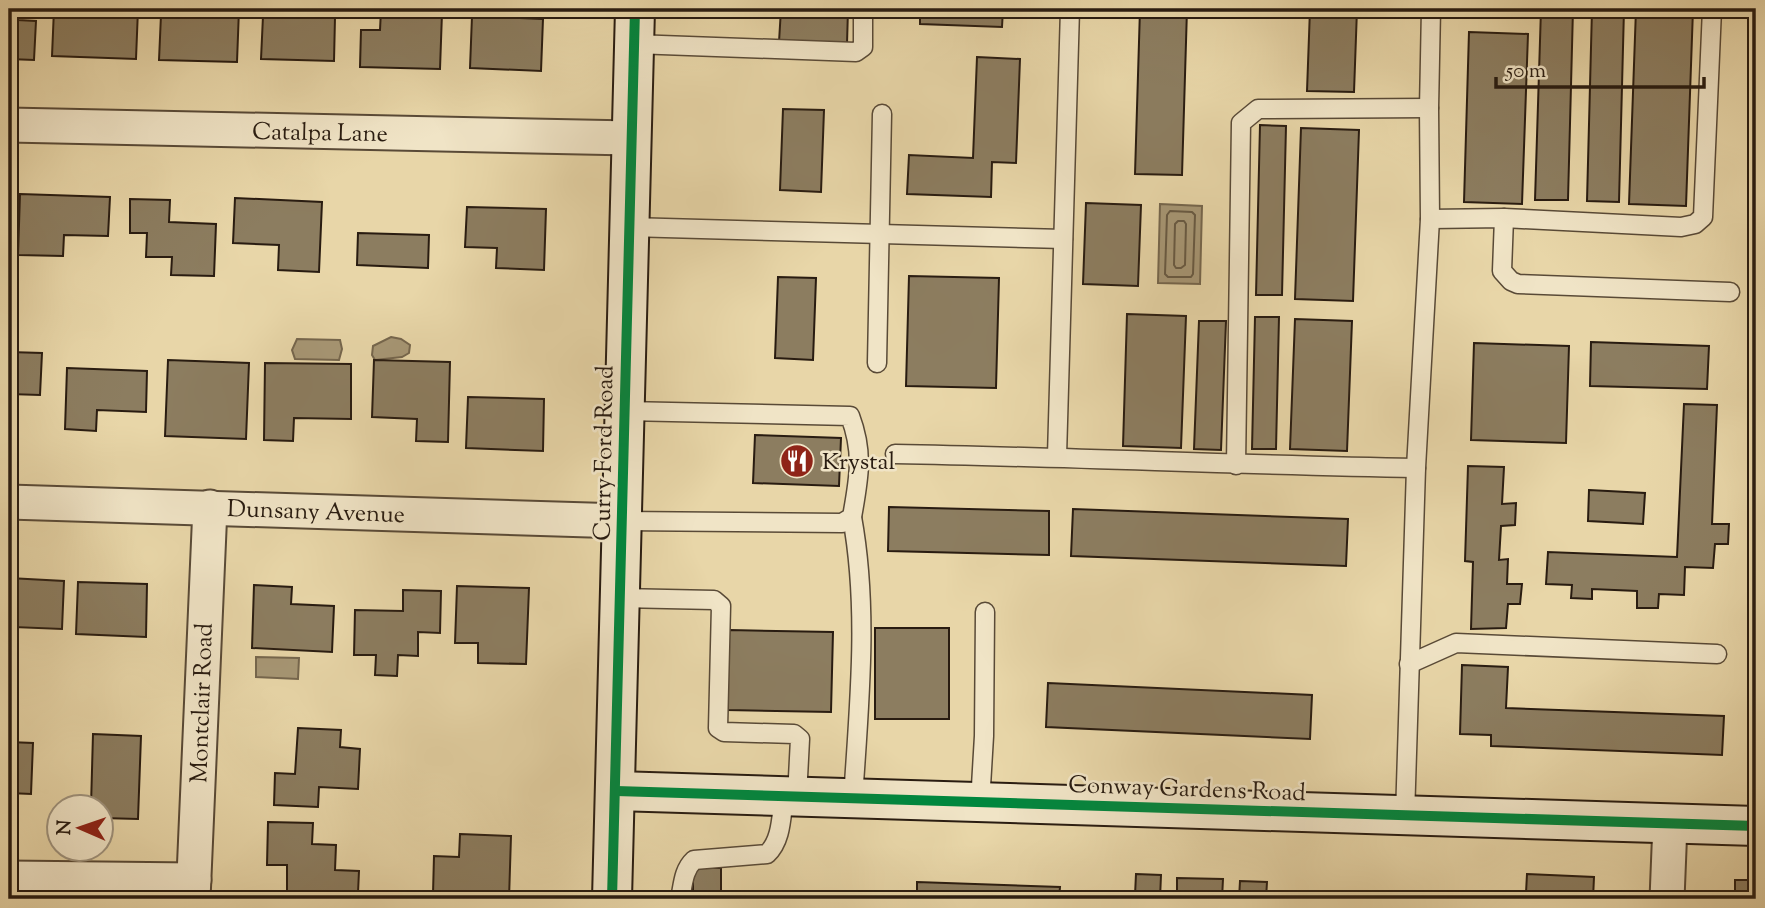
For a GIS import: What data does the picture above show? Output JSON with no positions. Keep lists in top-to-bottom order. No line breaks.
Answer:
{"streets":{"street":["Catalpa Lane","Curry Ford Road","Dunsany Avenue","Montclair Road","Conway Gardens Road"]},"crossings":[["Catalpa Lane","Curry Ford Road"],["Curry Ford Road","Dunsany Avenue"],["Curry Ford Road","Conway Gardens Road"],["Dunsany Avenue","Montclair Road"]],"places":{"restaurant":["Krystal"]},"scale_bar":"50 m","north":"left"}
